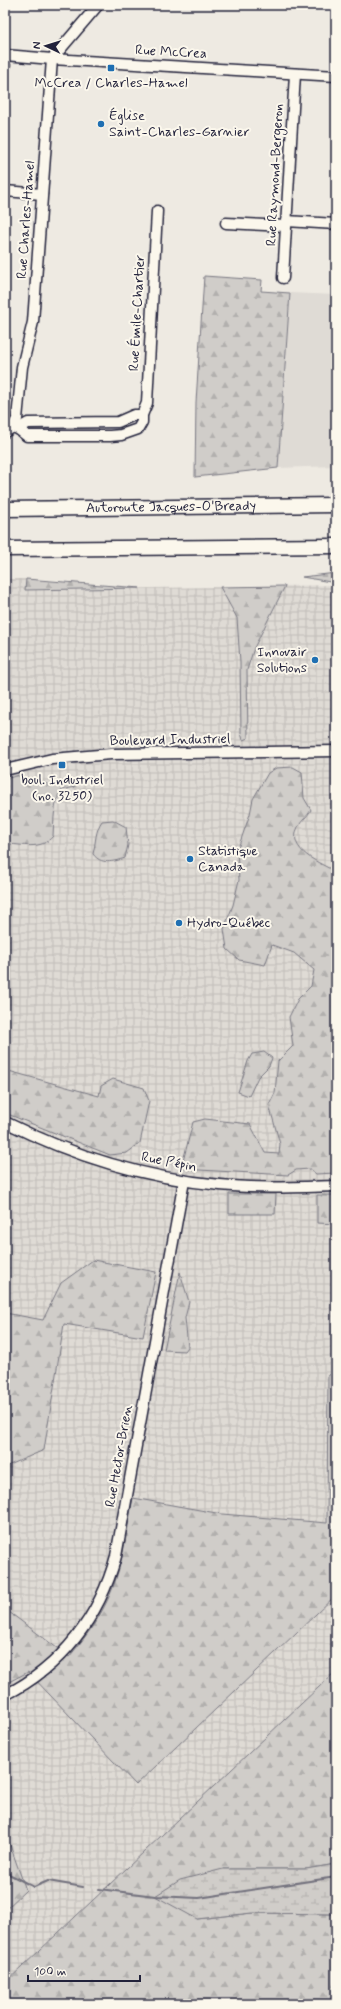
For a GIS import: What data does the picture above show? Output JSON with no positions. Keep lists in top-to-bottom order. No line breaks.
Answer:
{"streets":{"highway":["Autoroute Jacques-O'Bready"],"street":["Rue McCrea","Rue Raymond-Bergeron","Rue Charles-Hamel","Rue Émile-Chartier","Boulevard Industriel","Rue Pépin","Rue Hector-Brien"]},"crossings":[["Rue McCrea","Rue Raymond-Bergeron"],["Rue McCrea","Rue Charles-Hamel"],["Rue Charles-Hamel","Rue Émile-Chartier"],["Rue Pépin","Rue Hector-Brien"]],"places":{"transit":["McCrea / Charles-Hamel","boul. Industriel (no. 3250)"],"other":["Église Saint-Charles-Garnier","Innovair Solutions","Statistique Canada","Hydro-Québec"]},"scale_bar":"100 m","north":"left"}
